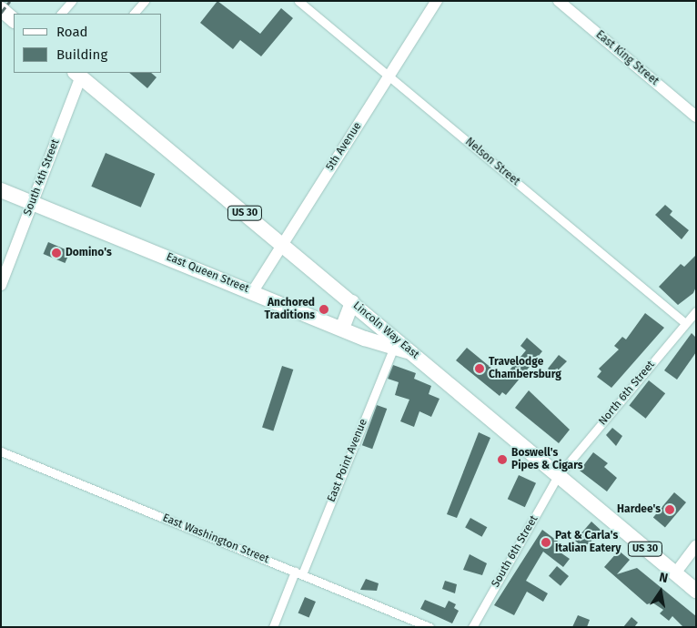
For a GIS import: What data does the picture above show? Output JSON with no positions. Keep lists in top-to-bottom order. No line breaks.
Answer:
{"streets":{"highway":["US 30","East Queen Street","Lincoln Way East"],"street":["East King Street","5th Avenue","Nelson Street","South 4th Street","North 6th Street","East Point Avenue","East Washington Street","South 6th Street"]},"crossings":[["5th Avenue","Nelson Street"],["5th Avenue","East Queen Street"],["5th Avenue","Lincoln Way East"],["Nelson Street","North 6th Street"],["South 4th Street","East Queen Street"],["South 4th Street","Lincoln Way East"],["East Queen Street","Lincoln Way East"],["East Queen Street","East Point Avenue"],["Lincoln Way East","North 6th Street"],["Lincoln Way East","South 6th Street"],["North 6th Street","South 6th Street"],["East Point Avenue","East Washington Street"]],"places":["Domino's","Anchored Traditions","Travelodge Chambersburg","Boswell's Pipes & Cigars","Hardee's","Pat & Carla's Italian Eatery"],"legend":["Road","Building"],"north":"top"}
